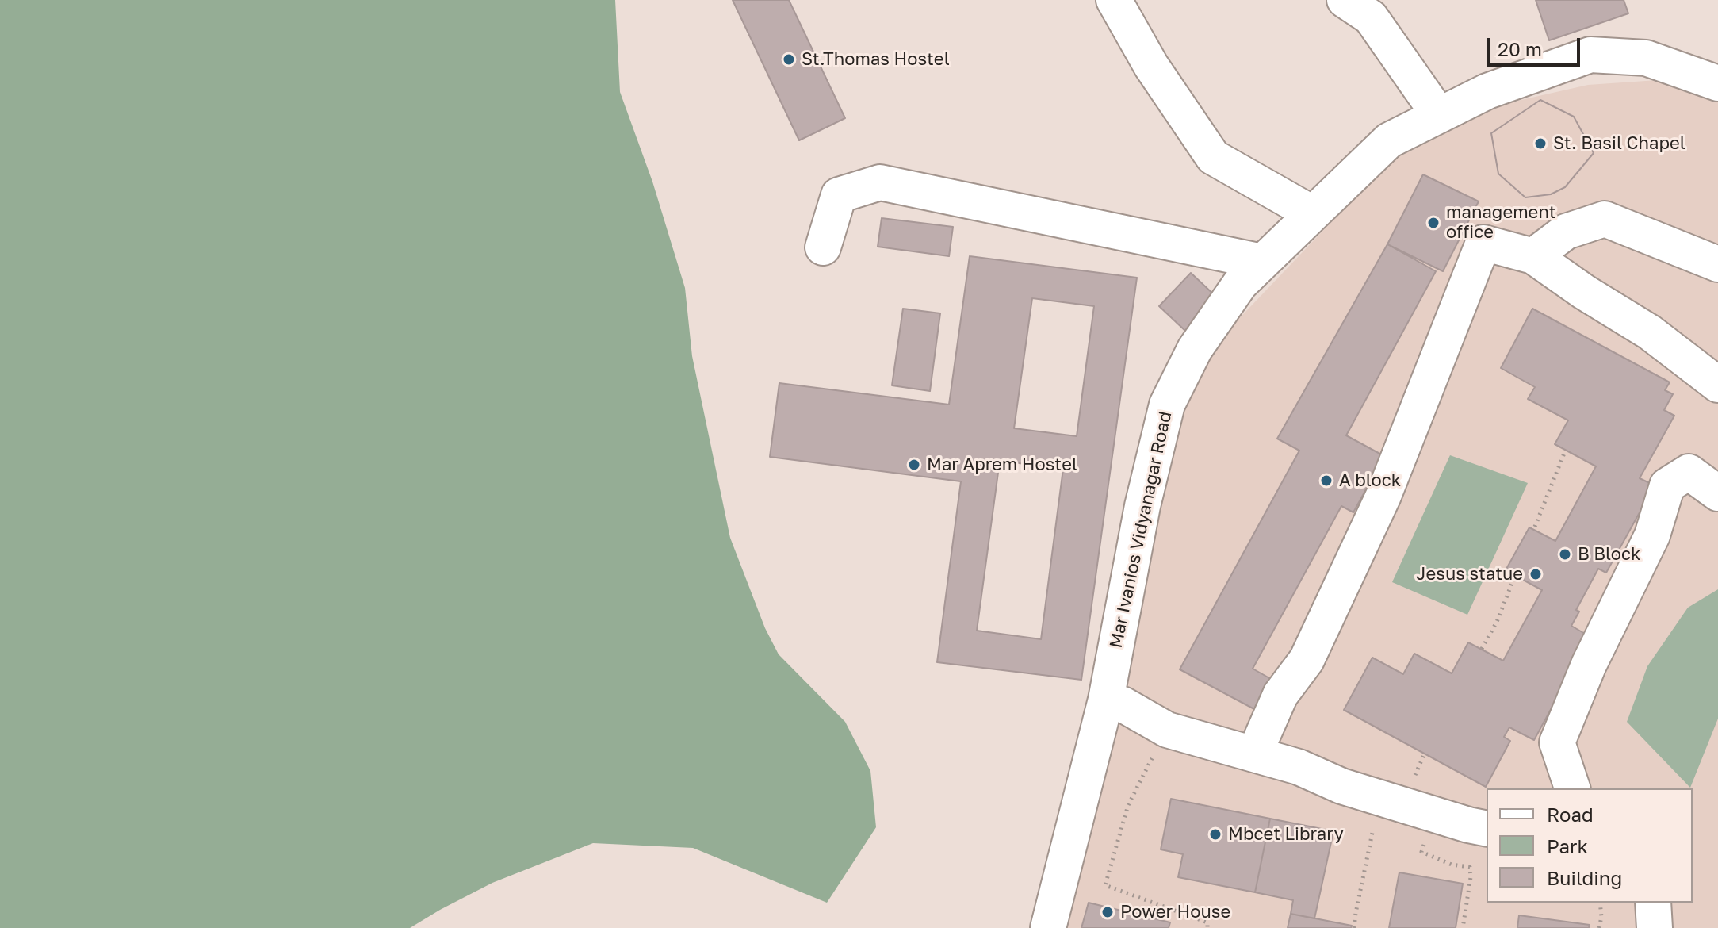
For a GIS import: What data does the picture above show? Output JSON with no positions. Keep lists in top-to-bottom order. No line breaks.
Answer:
{"streets":{"lane":["Mar Ivanios Vidyanagar Road"]},"places":["St.Thomas Hostel","St. Basil Chapel","management office","Mar Aprem Hostel","A block","B Block","Jesus statue","Mbcet Library","Power House"],"legend":["Road","Park","Building"],"scale_bar":"20 m"}
